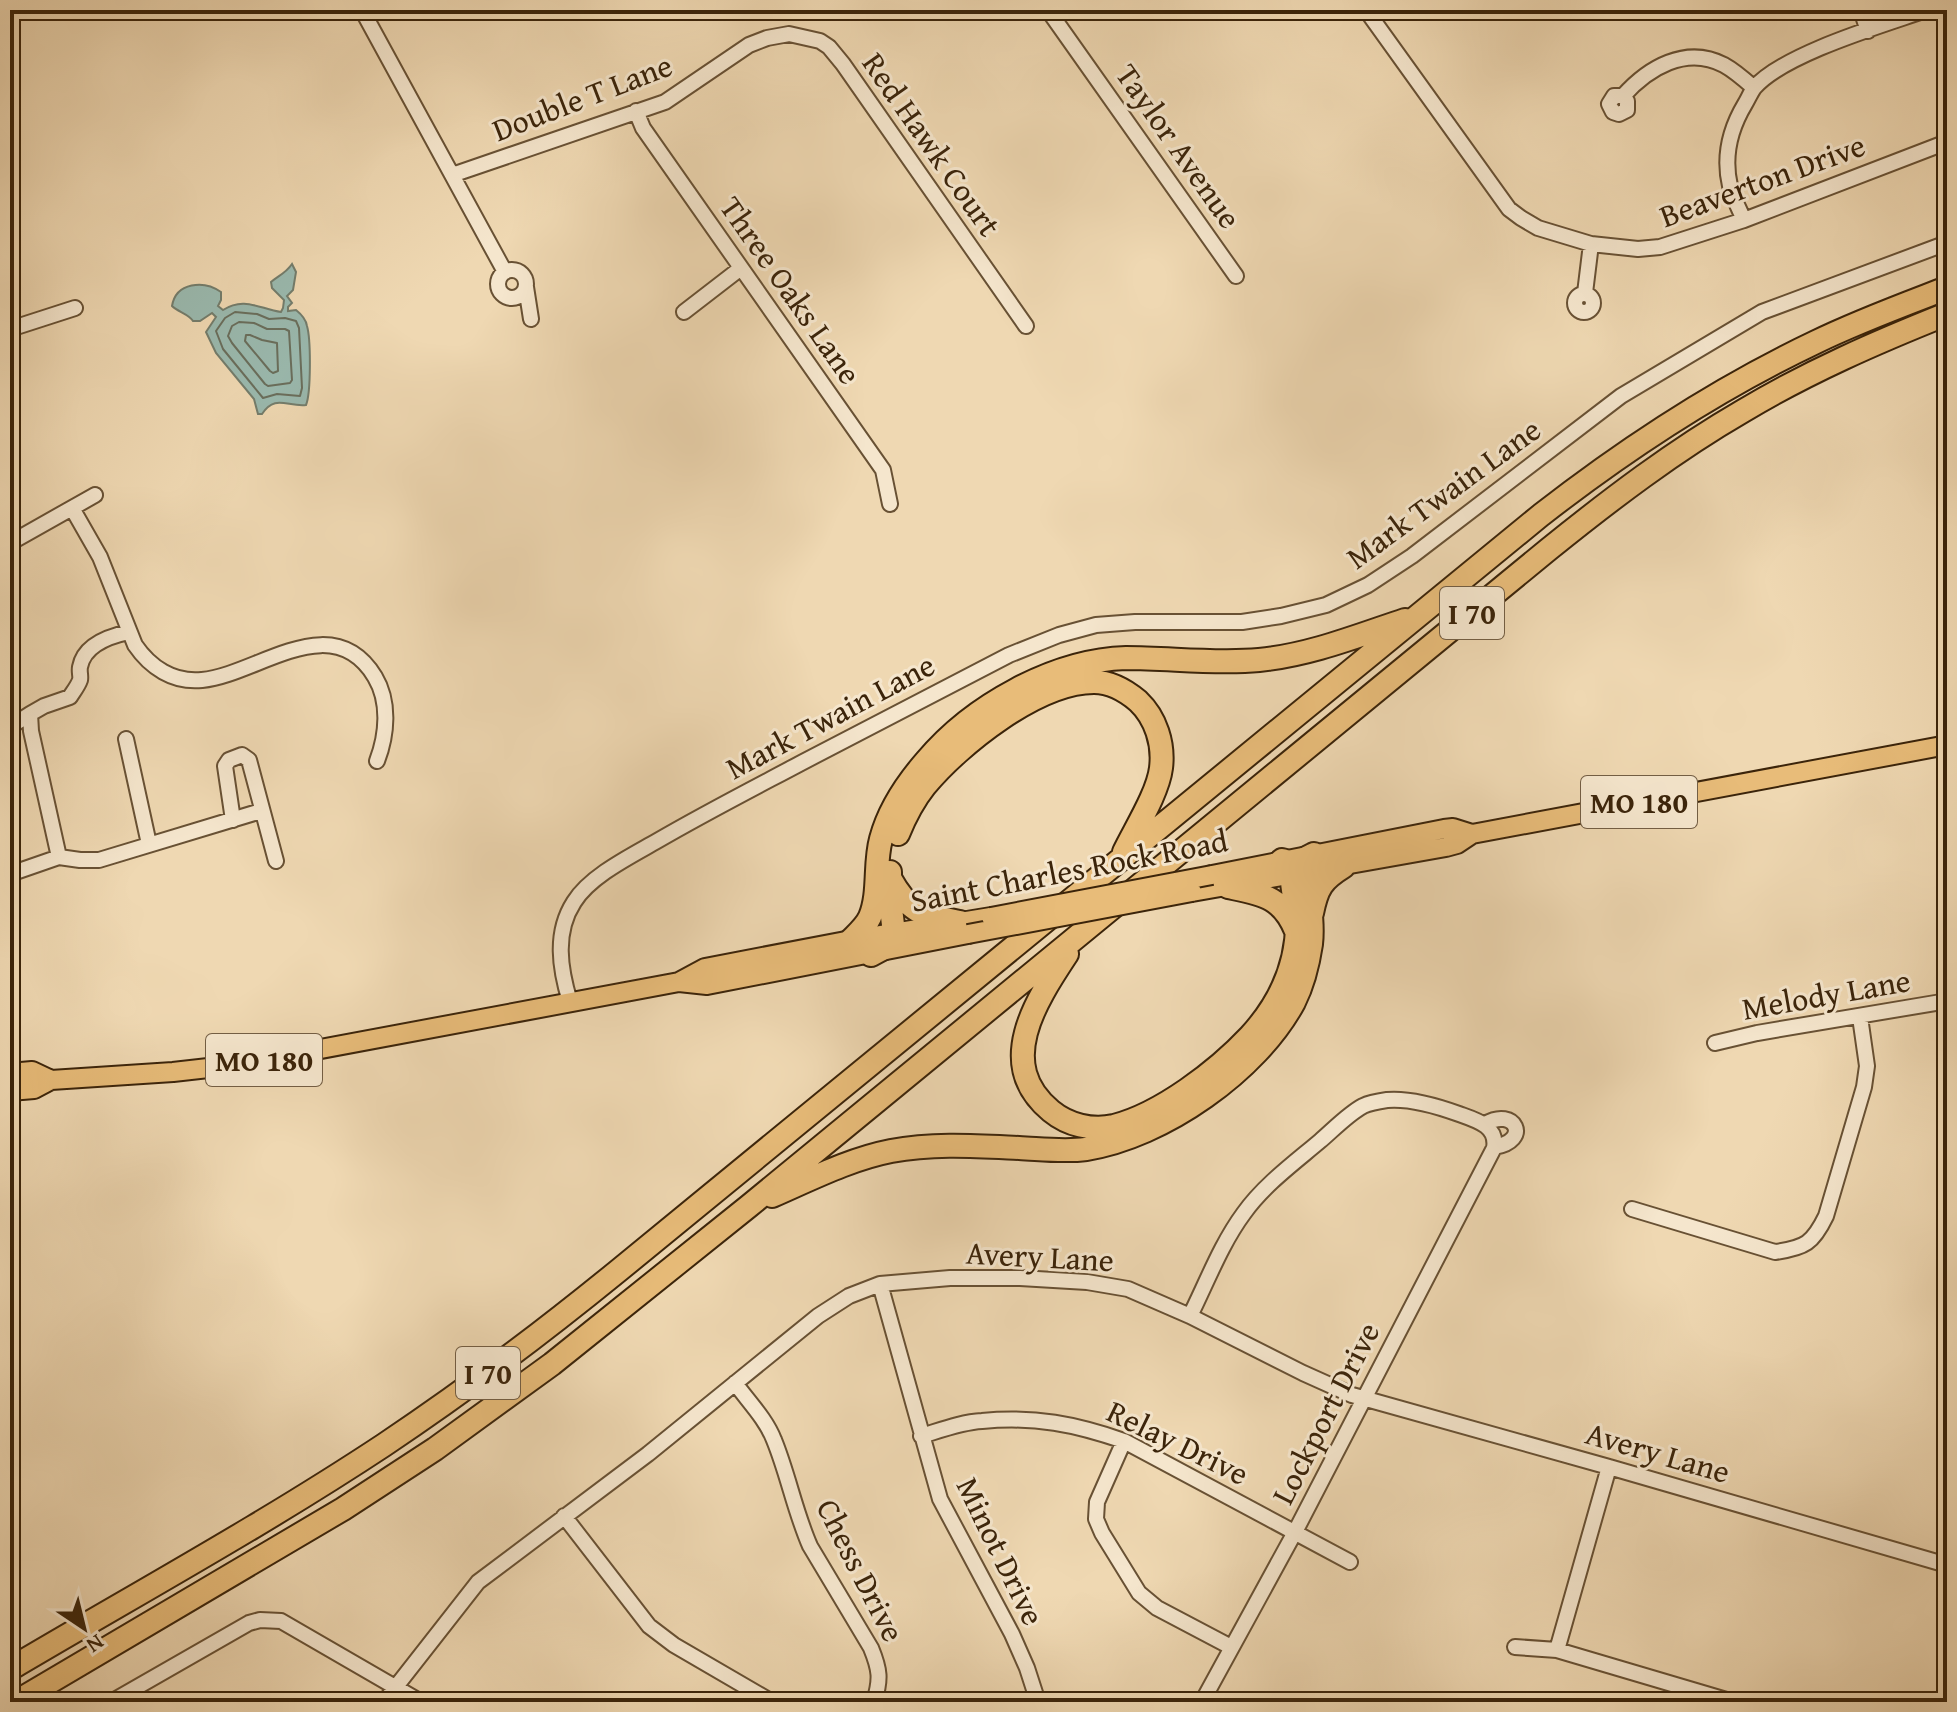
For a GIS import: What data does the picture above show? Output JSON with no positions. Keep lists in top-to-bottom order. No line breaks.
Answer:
{"streets":{"highway":["I 70"],"main road":["MO 180","Saint Charles Rock Road"],"street":["Double T Lane","Red Hawk Court","Taylor Avenue","Beaverton Drive","Three Oaks Lane","Mark Twain Lane","Melody Lane","Avery Lane","Lockport Drive","Relay Drive","Minot Drive","Chess Drive"]},"crossings":[["Double T Lane","Red Hawk Court"],["Double T Lane","Three Oaks Lane"],["Mark Twain Lane","Saint Charles Rock Road"],["Avery Lane","Lockport Drive"],["Avery Lane","Minot Drive"],["Avery Lane","Chess Drive"],["Lockport Drive","Relay Drive"],["Relay Drive","Minot Drive"]],"north":"bottom right"}
